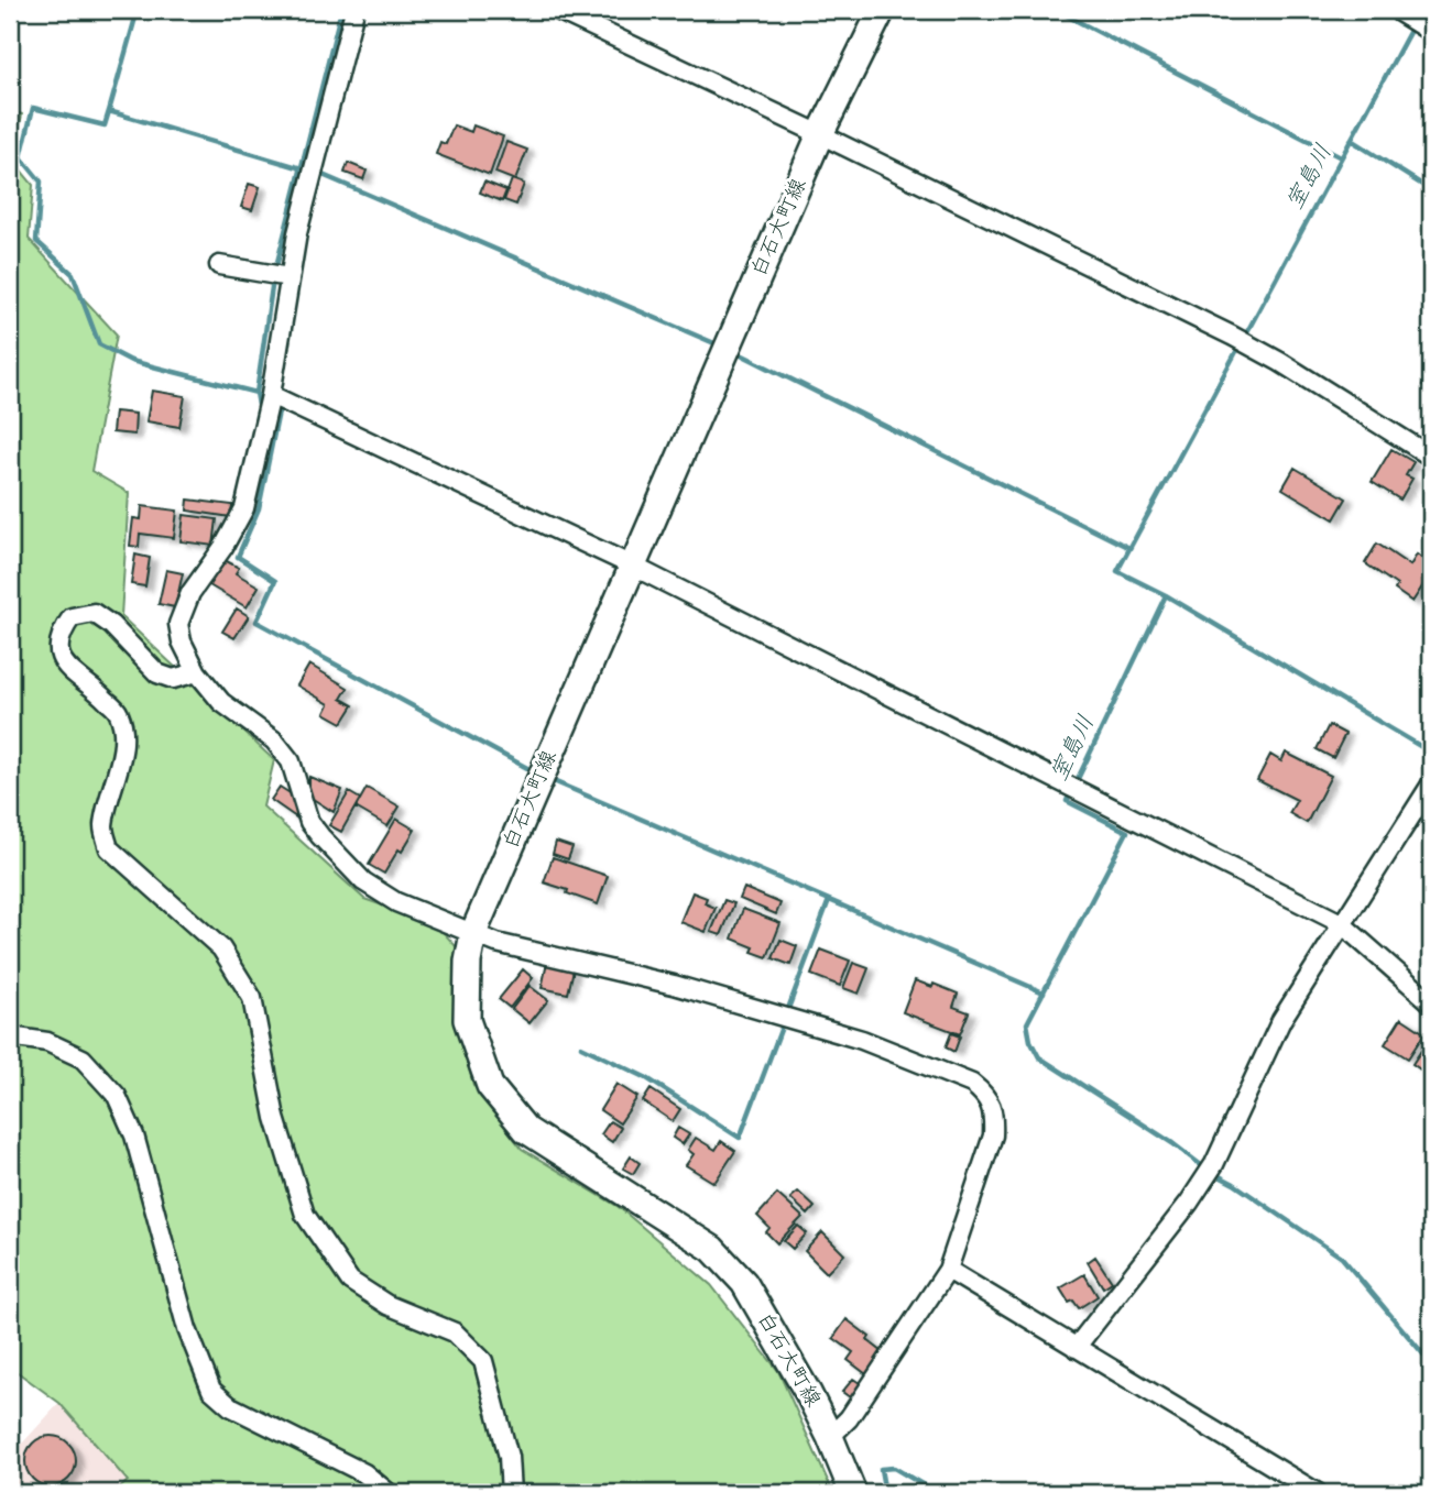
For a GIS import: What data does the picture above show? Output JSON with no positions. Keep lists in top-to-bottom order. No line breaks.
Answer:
{"streets":{"main road":["白石大町線"]},"water":["室島川"]}
